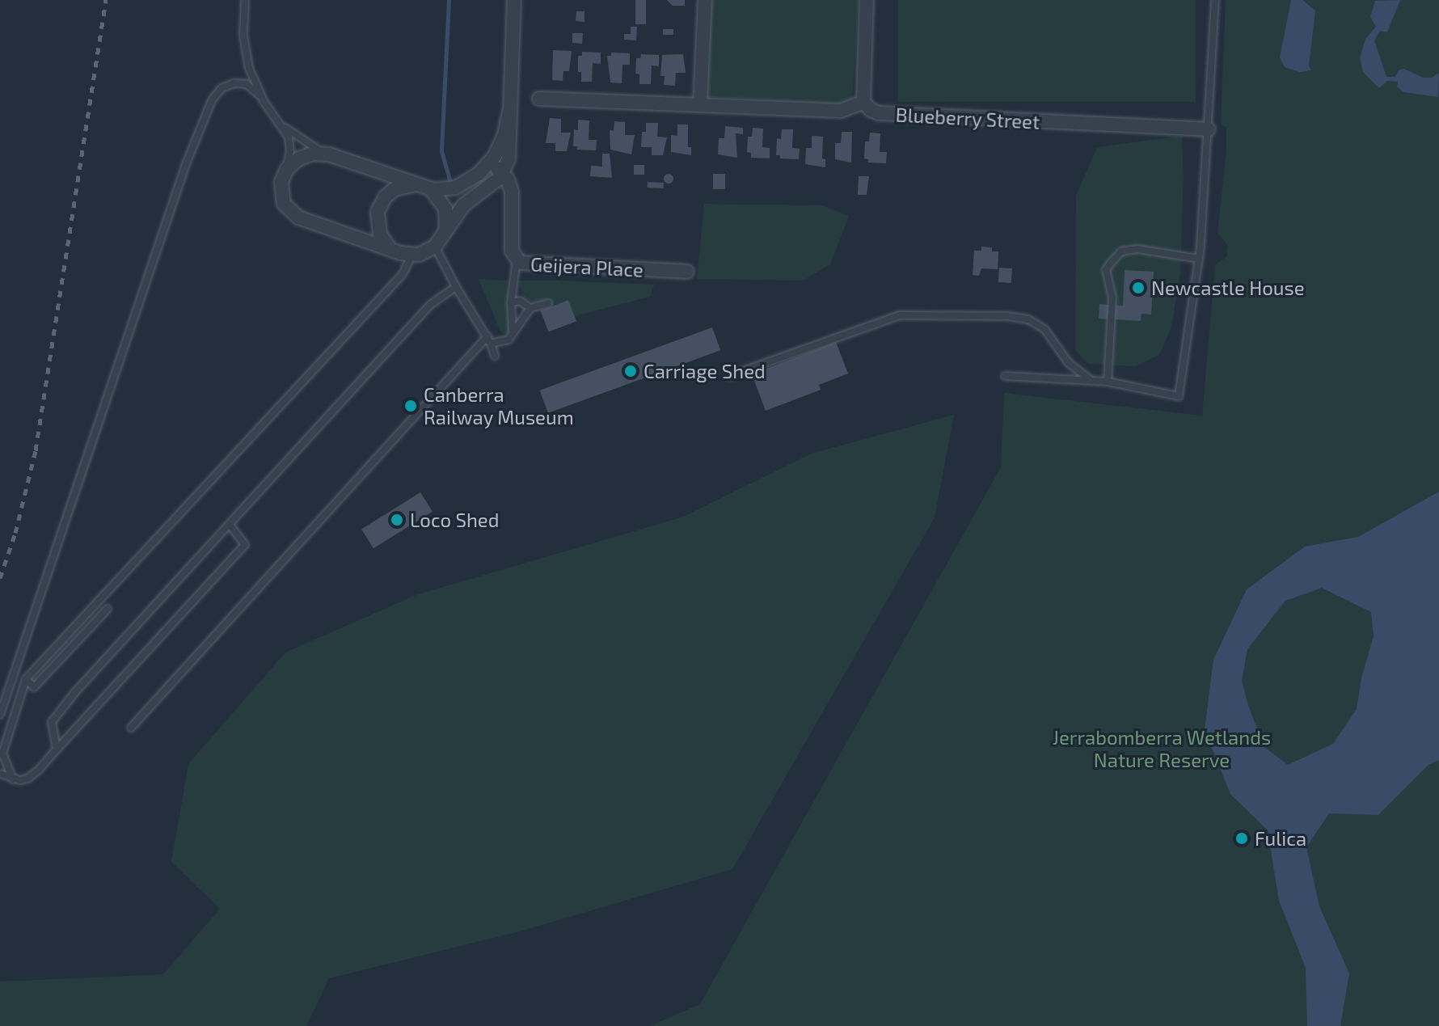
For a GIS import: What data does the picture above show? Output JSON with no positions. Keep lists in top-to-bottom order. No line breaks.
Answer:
{"streets":{"street":["Blueberry Street","Geijera Place"]},"parks":["Jerrabomberra Wetlands Nature Reserve"],"places":["Newcastle House","Carriage Shed","Canberra Railway Museum","Loco Shed","Fulica"]}
